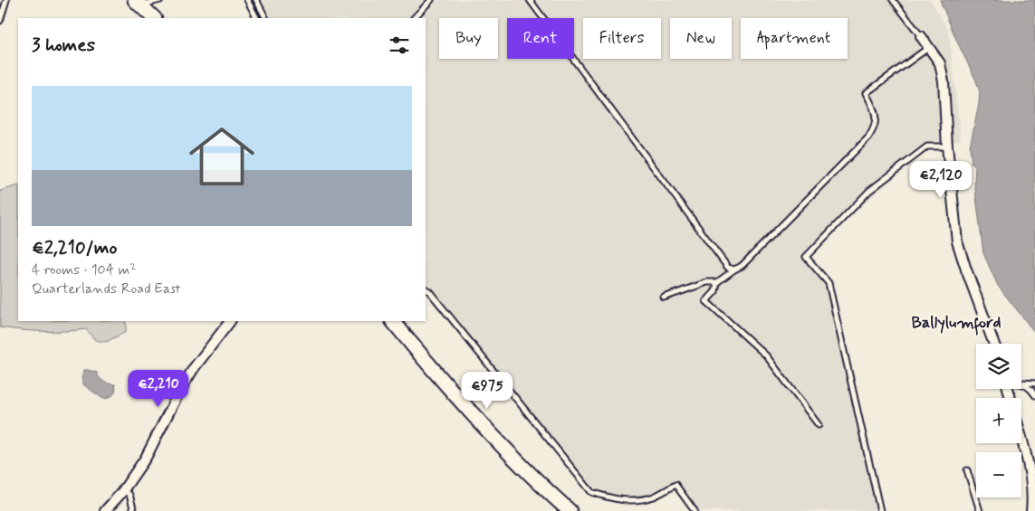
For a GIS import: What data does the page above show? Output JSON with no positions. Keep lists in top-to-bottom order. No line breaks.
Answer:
{"districts":["Ballylumford"],"page":{"chip":["Buy","Rent","Filters","New","Apartment"],"heading":"3 homes","list":[{"name":"€2,210/mo","note":"4 rooms · 104 m² · Quarterlands Road East"}],"price":["€2,120","€2,210","€975"],"map_buttons":["+","−"]}}
